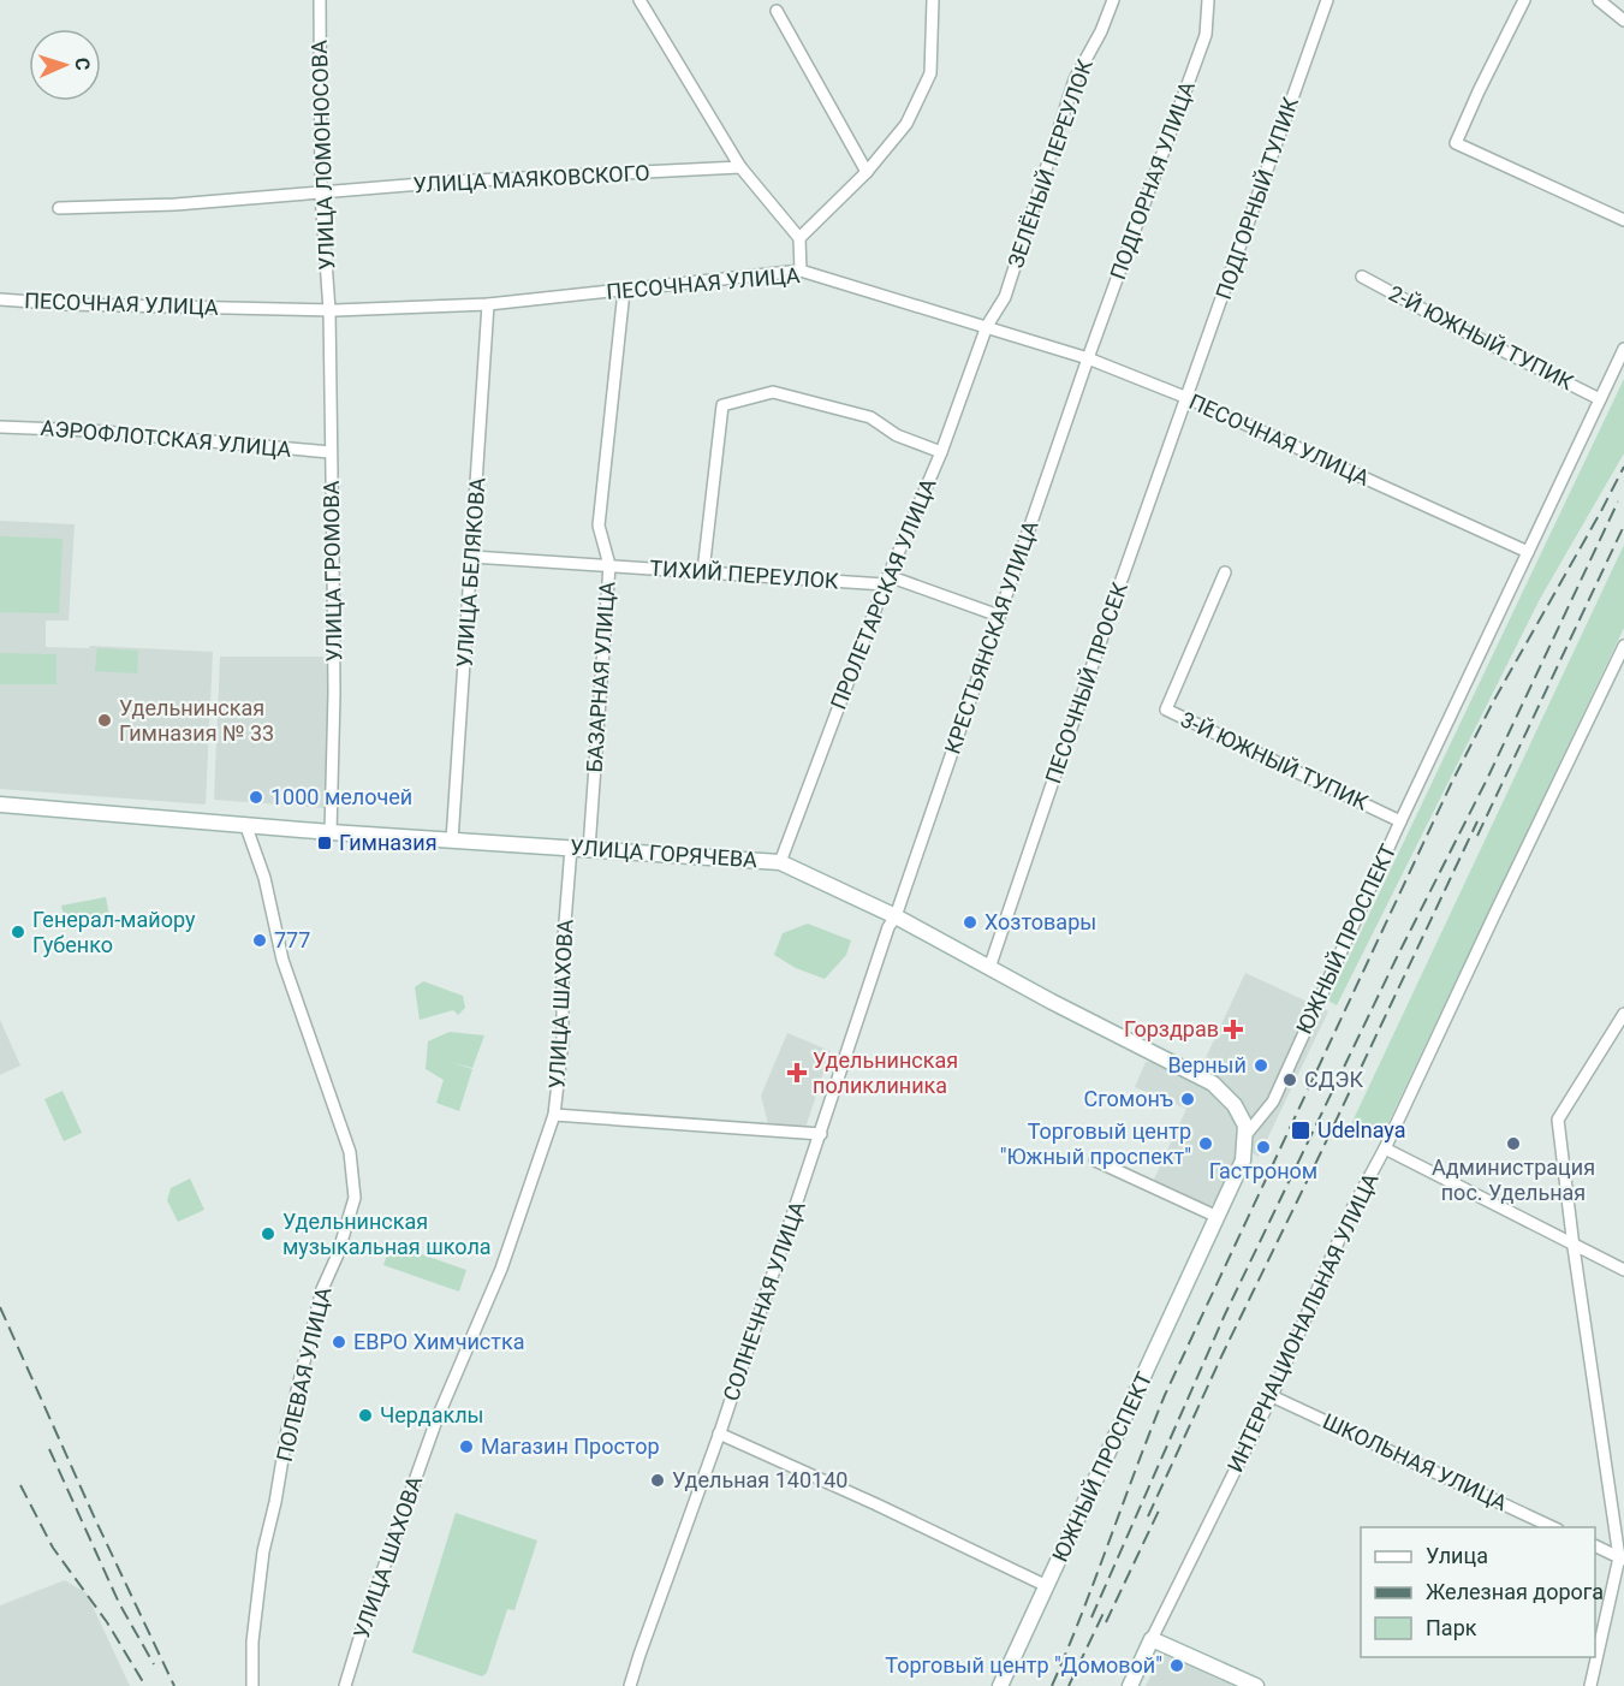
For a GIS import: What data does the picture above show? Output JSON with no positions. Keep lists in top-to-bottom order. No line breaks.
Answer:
{"streets":{"main road":["УЛИЦА ГОРЯЧЕВА","ЮЖНЫЙ ПРОСПЕКТ","ИНТЕРНАЦИОНАЛЬНАЯ УЛИЦА"],"street":["УЛИЦА ЛОМОНОСОВА","ЗЕЛЁНЫЙ ПЕРЕУЛОК","УЛИЦА МАЯКОВСКОГО","ПОДГОРНАЯ УЛИЦА","ПОДГОРНЫЙ ТУПИК","ПЕСОЧНАЯ УЛИЦА","2-Й ЮЖНЫЙ ТУПИК","АЭРОФЛОТСКАЯ УЛИЦА","УЛИЦА ГРОМОВА","УЛИЦА БЕЛЯКОВА","ТИХИЙ ПЕРЕУЛОК","ПРОЛЕТАРСКАЯ УЛИЦА","КРЕСТЬЯНСКАЯ УЛИЦА","БАЗАРНАЯ УЛИЦА","ПЕСОЧНЫЙ ПРОСЕК","3-Й ЮЖНЫЙ ТУПИК","УЛИЦА ШАХОВА","СОЛНЕЧНАЯ УЛИЦА","ПОЛЕВАЯ УЛИЦА","ШКОЛЬНАЯ УЛИЦА"]},"crossings":[["УЛИЦА ЛОМОНОСОВА","УЛИЦА МАЯКОВСКОГО"],["УЛИЦА ЛОМОНОСОВА","ПЕСОЧНАЯ УЛИЦА"],["УЛИЦА ЛОМОНОСОВА","УЛИЦА ГРОМОВА"],["ЗЕЛЁНЫЙ ПЕРЕУЛОК","ПЕСОЧНАЯ УЛИЦА"],["ЗЕЛЁНЫЙ ПЕРЕУЛОК","ПРОЛЕТАРСКАЯ УЛИЦА"],["ПОДГОРНАЯ УЛИЦА","ПЕСОЧНАЯ УЛИЦА"],["ПОДГОРНАЯ УЛИЦА","КРЕСТЬЯНСКАЯ УЛИЦА"],["ПОДГОРНЫЙ ТУПИК","ПЕСОЧНАЯ УЛИЦА"],["ПОДГОРНЫЙ ТУПИК","ПЕСОЧНЫЙ ПРОСЕК"],["ПЕСОЧНАЯ УЛИЦА","УЛИЦА ГРОМОВА"],["ПЕСОЧНАЯ УЛИЦА","УЛИЦА БЕЛЯКОВА"],["ПЕСОЧНАЯ УЛИЦА","ПРОЛЕТАРСКАЯ УЛИЦА"],["ПЕСОЧНАЯ УЛИЦА","КРЕСТЬЯНСКАЯ УЛИЦА"],["ПЕСОЧНАЯ УЛИЦА","БАЗАРНАЯ УЛИЦА"],["ПЕСОЧНАЯ УЛИЦА","ПЕСОЧНЫЙ ПРОСЕК"],["ПЕСОЧНАЯ УЛИЦА","ЮЖНЫЙ ПРОСПЕКТ"],["2-Й ЮЖНЫЙ ТУПИК","ЮЖНЫЙ ПРОСПЕКТ"],["АЭРОФЛОТСКАЯ УЛИЦА","УЛИЦА ГРОМОВА"],["УЛИЦА ГРОМОВА","УЛИЦА ГОРЯЧЕВА"],["УЛИЦА БЕЛЯКОВА","ТИХИЙ ПЕРЕУЛОК"],["УЛИЦА БЕЛЯКОВА","УЛИЦА ГОРЯЧЕВА"],["ТИХИЙ ПЕРЕУЛОК","ПРОЛЕТАРСКАЯ УЛИЦА"],["ТИХИЙ ПЕРЕУЛОК","КРЕСТЬЯНСКАЯ УЛИЦА"],["ТИХИЙ ПЕРЕУЛОК","БАЗАРНАЯ УЛИЦА"],["ПРОЛЕТАРСКАЯ УЛИЦА","УЛИЦА ГОРЯЧЕВА"],["КРЕСТЬЯНСКАЯ УЛИЦА","УЛИЦА ГОРЯЧЕВА"],["КРЕСТЬЯНСКАЯ УЛИЦА","СОЛНЕЧНАЯ УЛИЦА"],["БАЗАРНАЯ УЛИЦА","УЛИЦА ГОРЯЧЕВА"],["ПЕСОЧНЫЙ ПРОСЕК","УЛИЦА ГОРЯЧЕВА"],["3-Й ЮЖНЫЙ ТУПИК","ЮЖНЫЙ ПРОСПЕКТ"],["УЛИЦА ГОРЯЧЕВА","ЮЖНЫЙ ПРОСПЕКТ"],["УЛИЦА ГОРЯЧЕВА","УЛИЦА ШАХОВА"],["УЛИЦА ГОРЯЧЕВА","СОЛНЕЧНАЯ УЛИЦА"],["УЛИЦА ГОРЯЧЕВА","ПОЛЕВАЯ УЛИЦА"],["ИНТЕРНАЦИОНАЛЬНАЯ УЛИЦА","ШКОЛЬНАЯ УЛИЦА"]],"places":{"other":["Удельнинская Гимназия № 33","1000 мелочей","Хозтовары","Генерал-майору Губенко","777","Верный","СДЭК","Сгомонъ","Торговый центр \"Южный проспект\"","Администрация пос. Удельная","Гастроном","Удельнинская музыкальная школа","ЕВРО Химчистка","Чердаклы","Магазин Простор","Удельная 140140","Торговый центр \"Домовой\""],"transit":["Гимназия","Udelnaya"],"health":["Горздрав","Удельнинская поликлиника"]},"legend":["Улица","Железная дорога","Парк"],"north":"right"}
